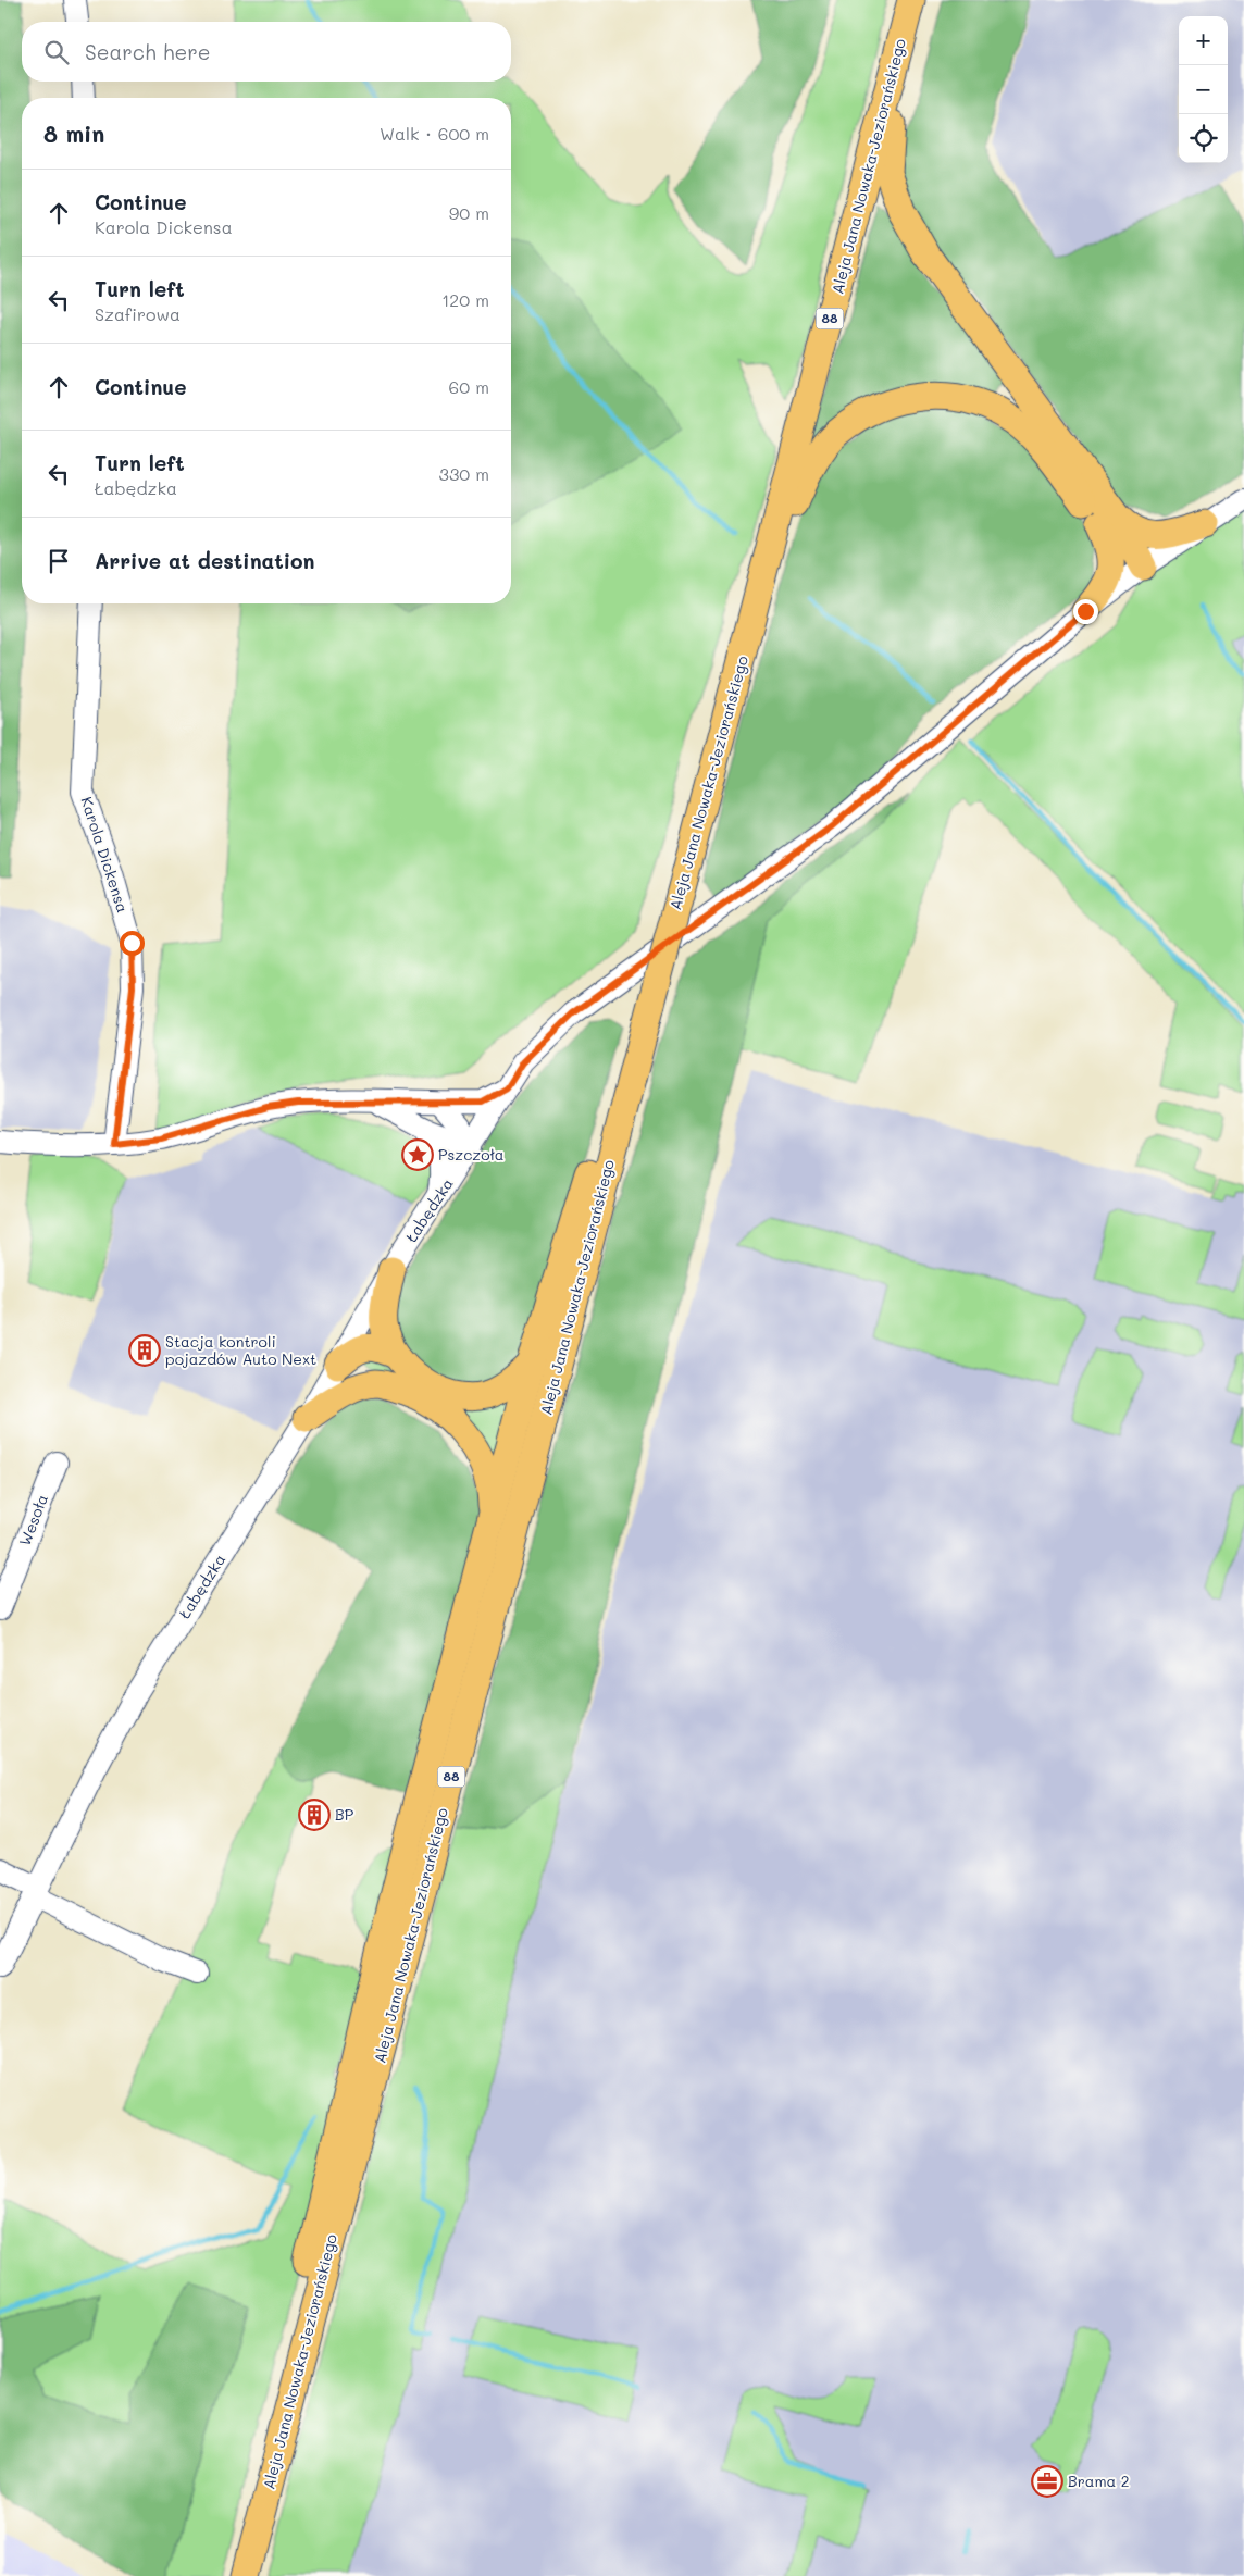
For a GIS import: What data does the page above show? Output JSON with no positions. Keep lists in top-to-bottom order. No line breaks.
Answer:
{"streets":{"main road":["Aleja Jana Nowaka-Jeziorańskiego","88"],"street":["Karola Dickensa","Łabędzka","Wesoła"]},"places":{"place":["Pszczoła"],"building":["Stacja kontroli pojazdów Auto Next","BP"],"office":["Brama 2"]},"page":{"map_buttons":["+","−"],"search":"Search here","heading":["8 min","Walk · 600 m"],"list":[["Continue","Karola Dickensa","90 m"],["Turn left","Szafirowa","120 m"],["Continue","60 m"],["Turn left","Łabędzka","330 m"],"Arrive at destination"]}}
